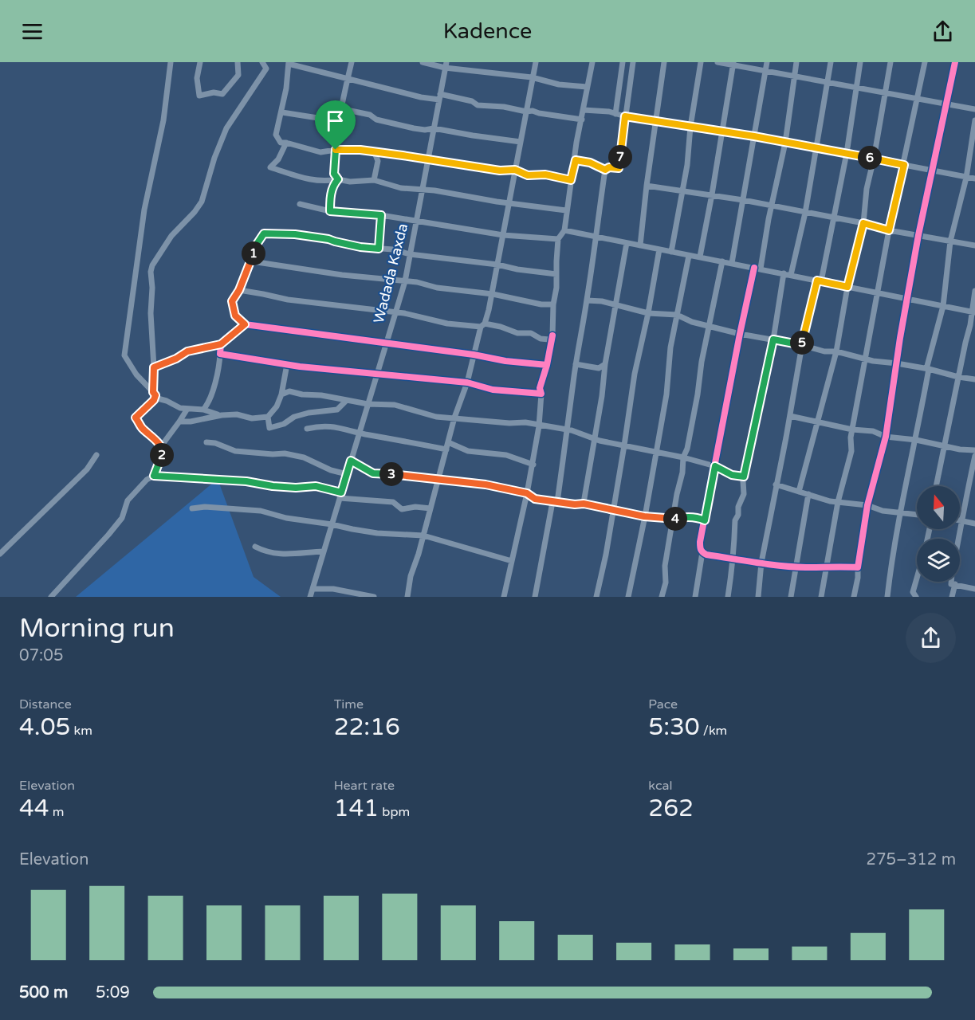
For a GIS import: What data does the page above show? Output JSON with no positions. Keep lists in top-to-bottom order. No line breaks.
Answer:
{"streets":{"street":["Wadada Kaxda"]},"north":"top","page":{"header":"Kadence","pins":["7","6","1","5","2","3","4"],"heading":["Morning run","07:05"],"stats":[["Distance","4.05 km"],["Time","22:16"],["Pace","5:30 /km"],["Elevation","44 m"],["Heart rate","141 bpm"],["kcal","262"]],"chart":["Elevation","275–312 m"],"list":[{"name":"500 m","note":"5:09"}]}}
